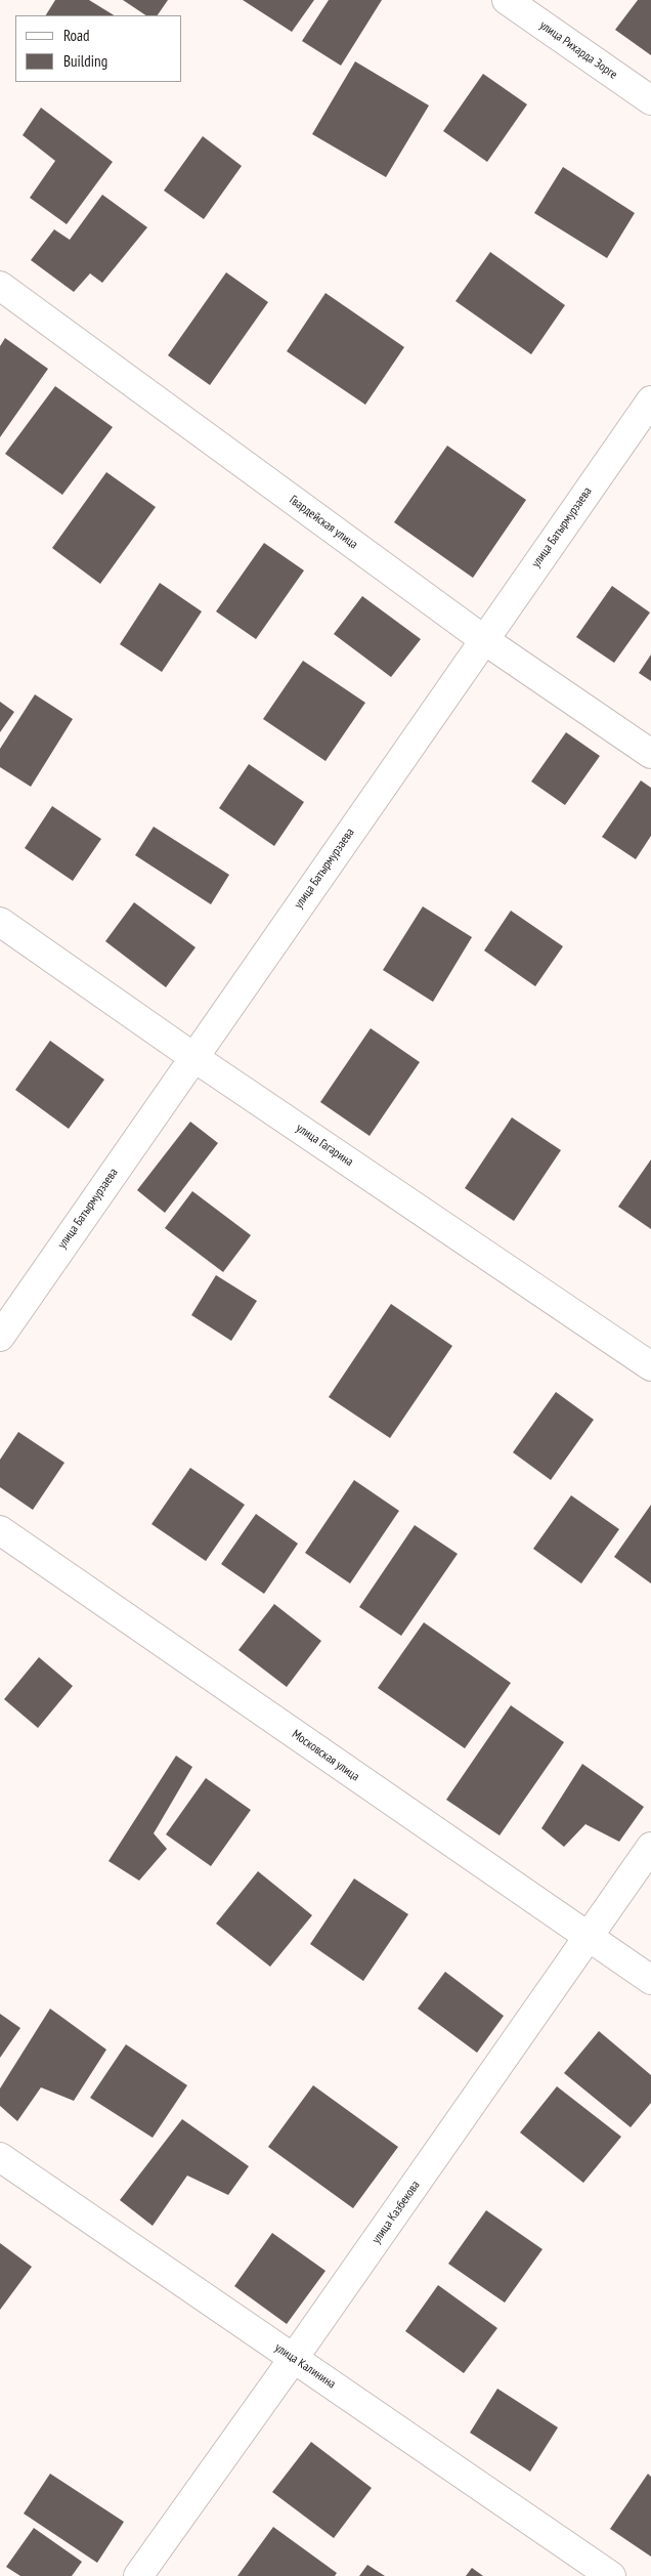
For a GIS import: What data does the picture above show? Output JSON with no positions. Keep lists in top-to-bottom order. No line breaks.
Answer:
{"streets":{"street":["улица Рихарда Зорге","Гвардейская улица","улица Батырмурзаева","улица Гагарина","Московская улица","улица Казбекова","улица Калинина"]},"crossings":[["Гвардейская улица","улица Батырмурзаева"],["улица Батырмурзаева","улица Гагарина"],["Московская улица","улица Казбекова"],["улица Казбекова","улица Калинина"]],"legend":["Road","Building"]}
